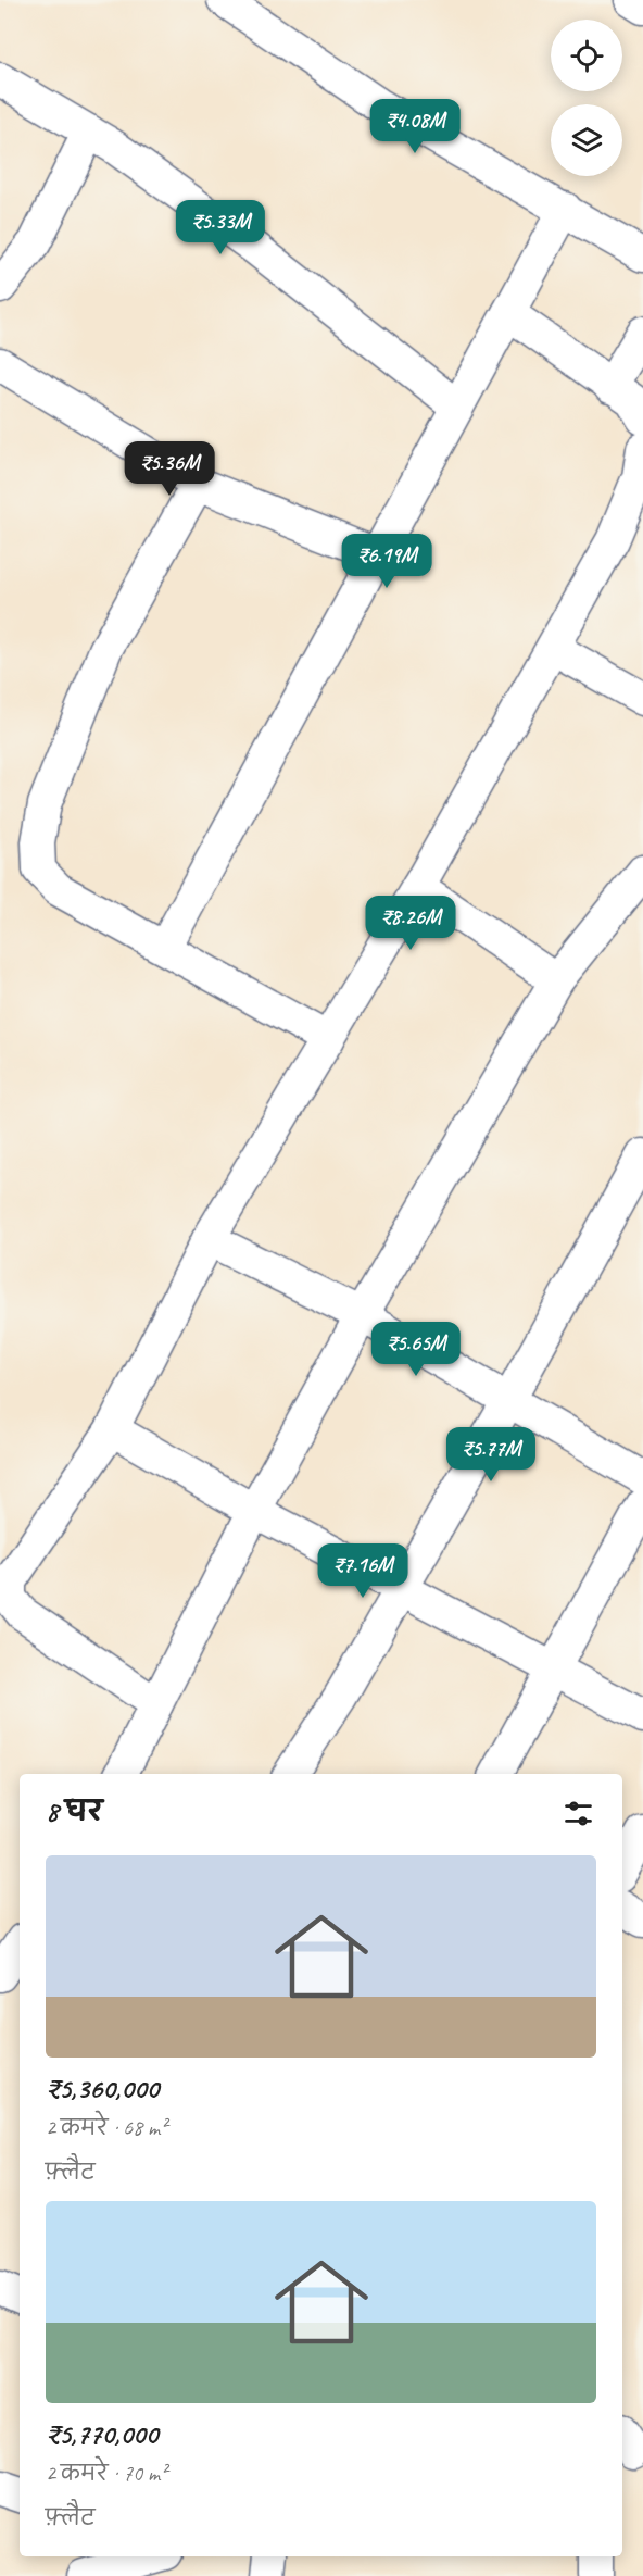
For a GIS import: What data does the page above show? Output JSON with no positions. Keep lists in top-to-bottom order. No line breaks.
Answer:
{"page":{"price":["₹4.08M","₹5.33M","₹5.36M","₹6.19M","₹8.26M","₹5.65M","₹5.77M","₹7.16M"],"heading":"8 घर","list":[{"name":"₹5,360,000","note":"2 कमरे · 68 m² · फ़्लैट"},{"name":"₹5,770,000","note":"2 कमरे · 70 m² · फ़्लैट"}]}}
